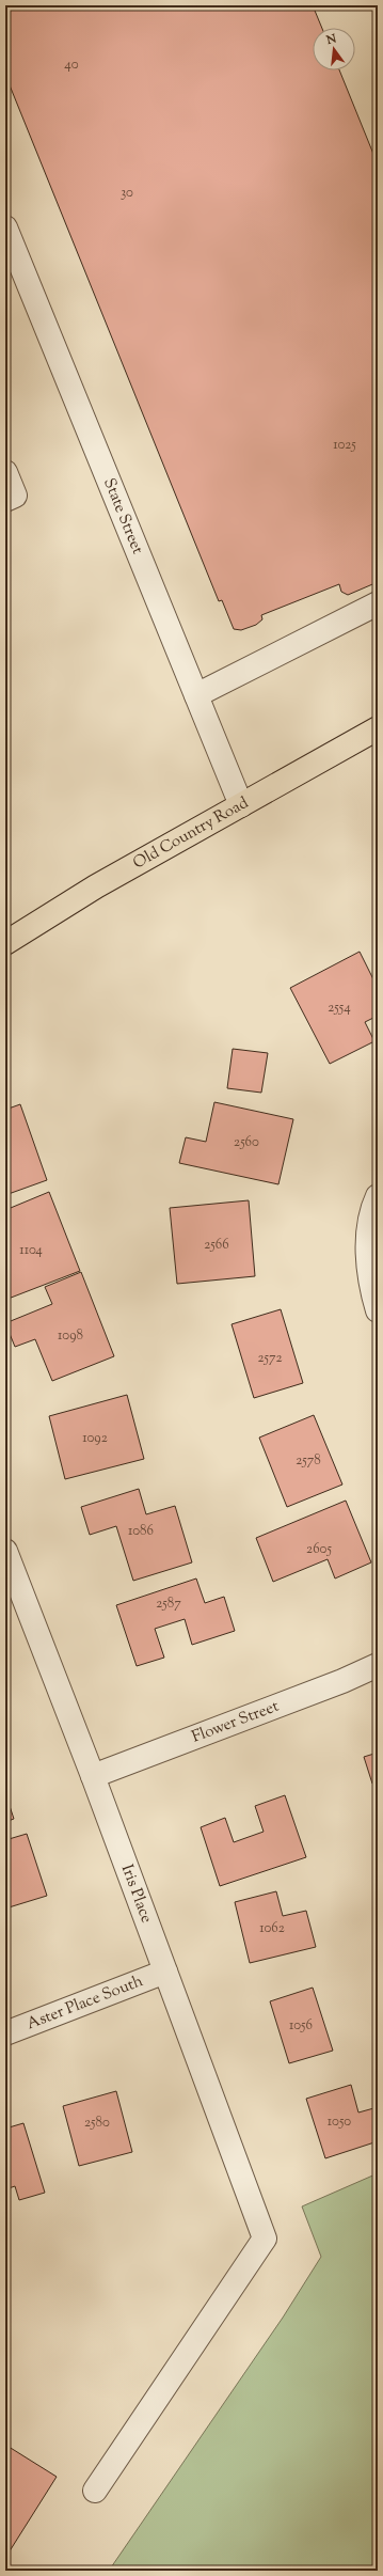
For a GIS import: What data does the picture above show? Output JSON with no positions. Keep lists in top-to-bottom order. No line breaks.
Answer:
{"streets":{"main road":["Old Country Road"],"street":["State Street","Flower Street","Iris Place","Aster Place South"]},"crossings":[["State Street","Old Country Road"],["Flower Street","Iris Place"],["Iris Place","Aster Place South"]],"house_numbers":["40","30","1025","2554","2560","2566","1104","1098","2572","1092","2578","1086","2605","2587","1062","1056","1050","2580"],"north":"top"}
